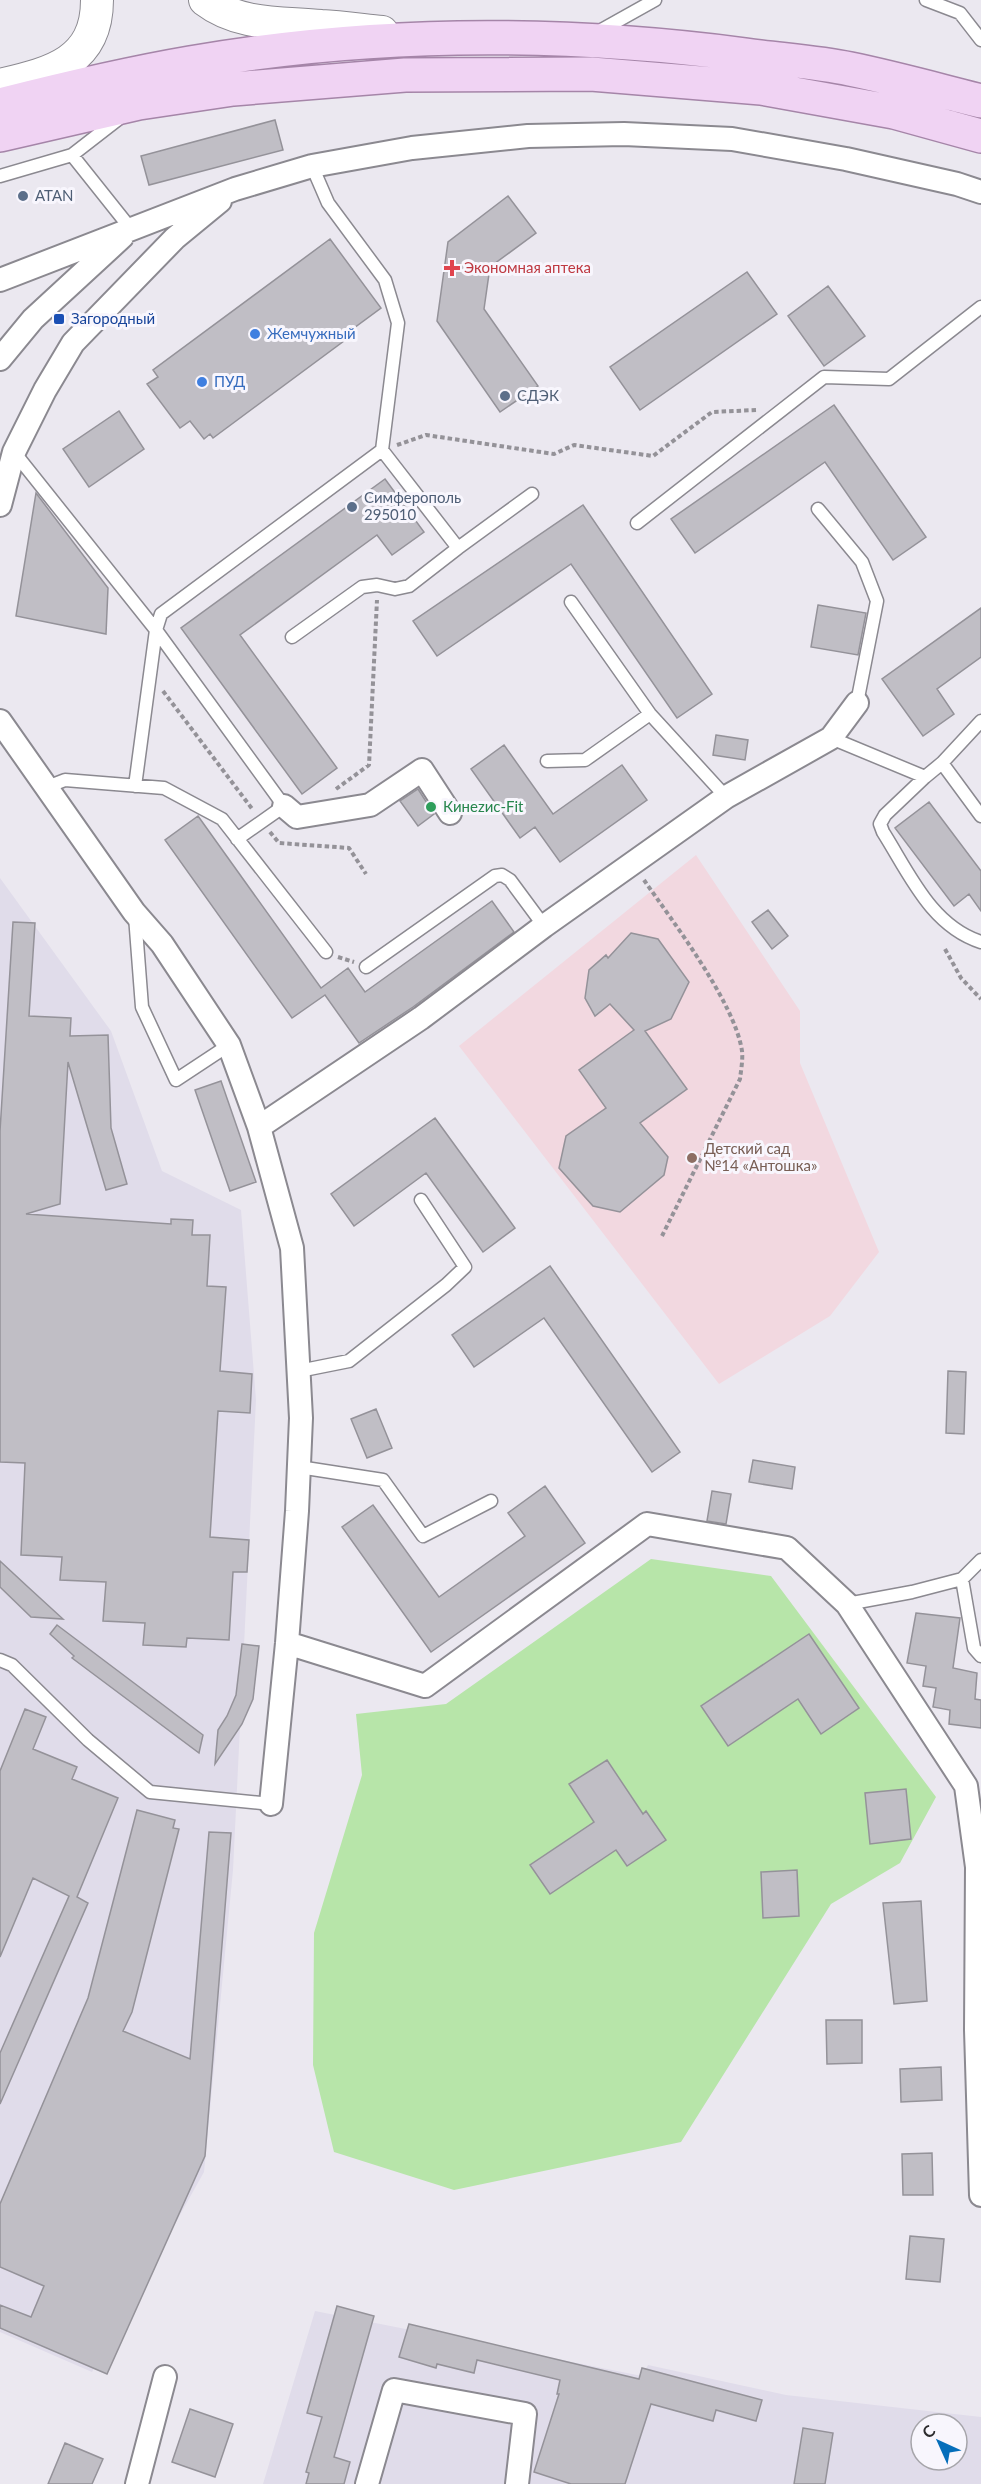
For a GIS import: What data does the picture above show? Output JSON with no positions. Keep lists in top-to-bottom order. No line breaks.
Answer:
{"places":{"other":["ATAN","Жемчужный","ПУД","СДЭК","Симферополь 295010","Кинеzис-Fit","Детский сад №14 «Антошка»"],"health":["Экономная аптека"],"transit":["Загородный"]},"north":"top left"}
